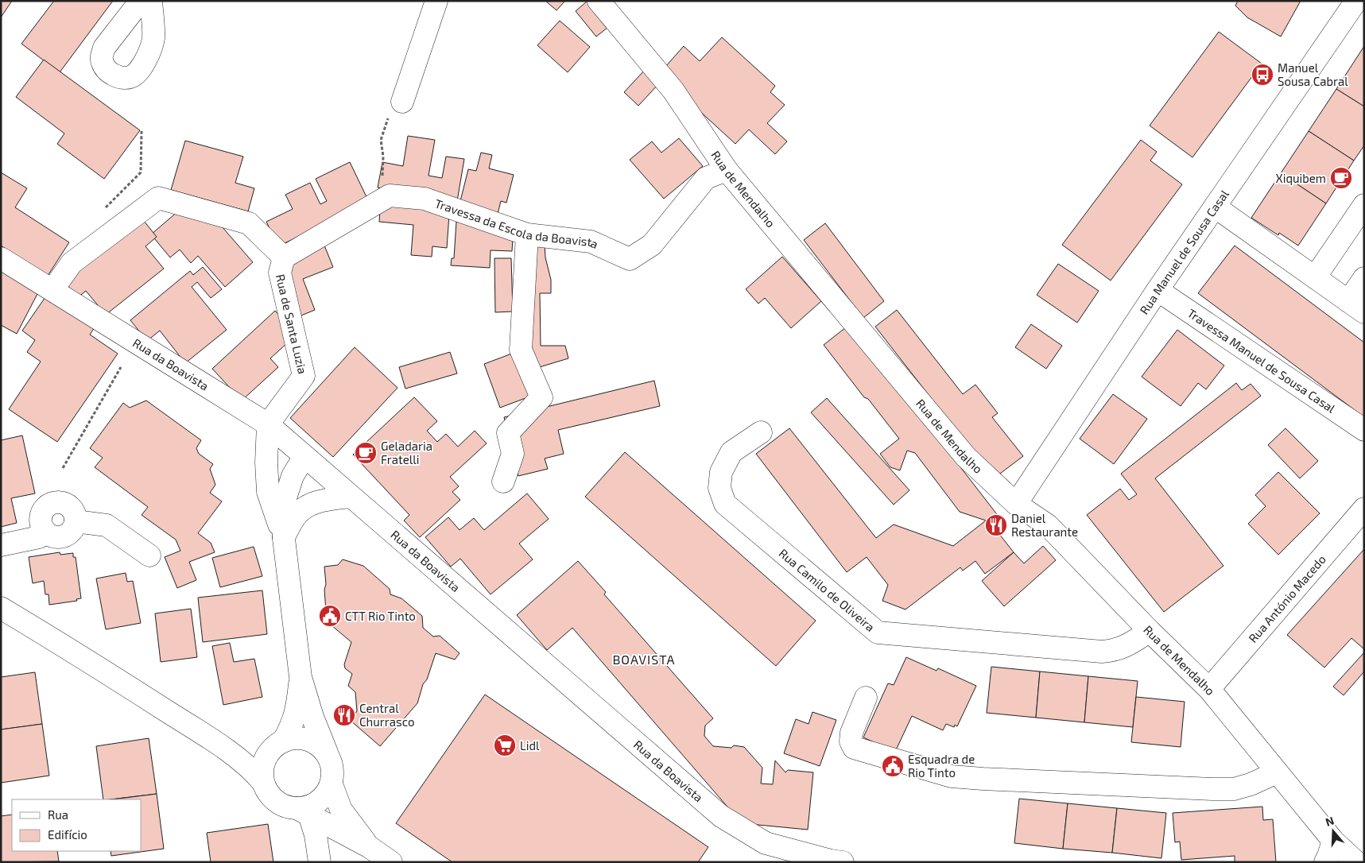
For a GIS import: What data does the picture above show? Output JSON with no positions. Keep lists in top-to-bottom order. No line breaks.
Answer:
{"streets":{"street":["Rua de Mendalho","Travessa da Escola da Boavista","Rua Manuel de Sousa Casal","Rua de Santa Luzia","Travessa Manuel de Sousa Casal","Rua da Boavista","Rua Camilo de Oliveira","Rua António Macedo"]},"crossings":[["Rua de Mendalho","Travessa da Escola da Boavista"],["Rua de Mendalho","Rua Manuel de Sousa Casal"],["Rua de Mendalho","Rua Camilo de Oliveira"],["Rua de Mendalho","Rua António Macedo"],["Rua Manuel de Sousa Casal","Travessa Manuel de Sousa Casal"],["Rua de Santa Luzia","Rua da Boavista"]],"districts":["BOAVISTA"],"places":{"bus stop":["Manuel Sousa Cabral"],"cafe":["Xiquibem","Geladaria Fratelli"],"restaurant":["Daniel Restaurante","Central Churrasco"],"public building":["CTT Rio Tinto","Esquadra de Rio Tinto"],"supermarket":["Lidl"]},"legend":["Rua","Edifício"],"north":"top"}
